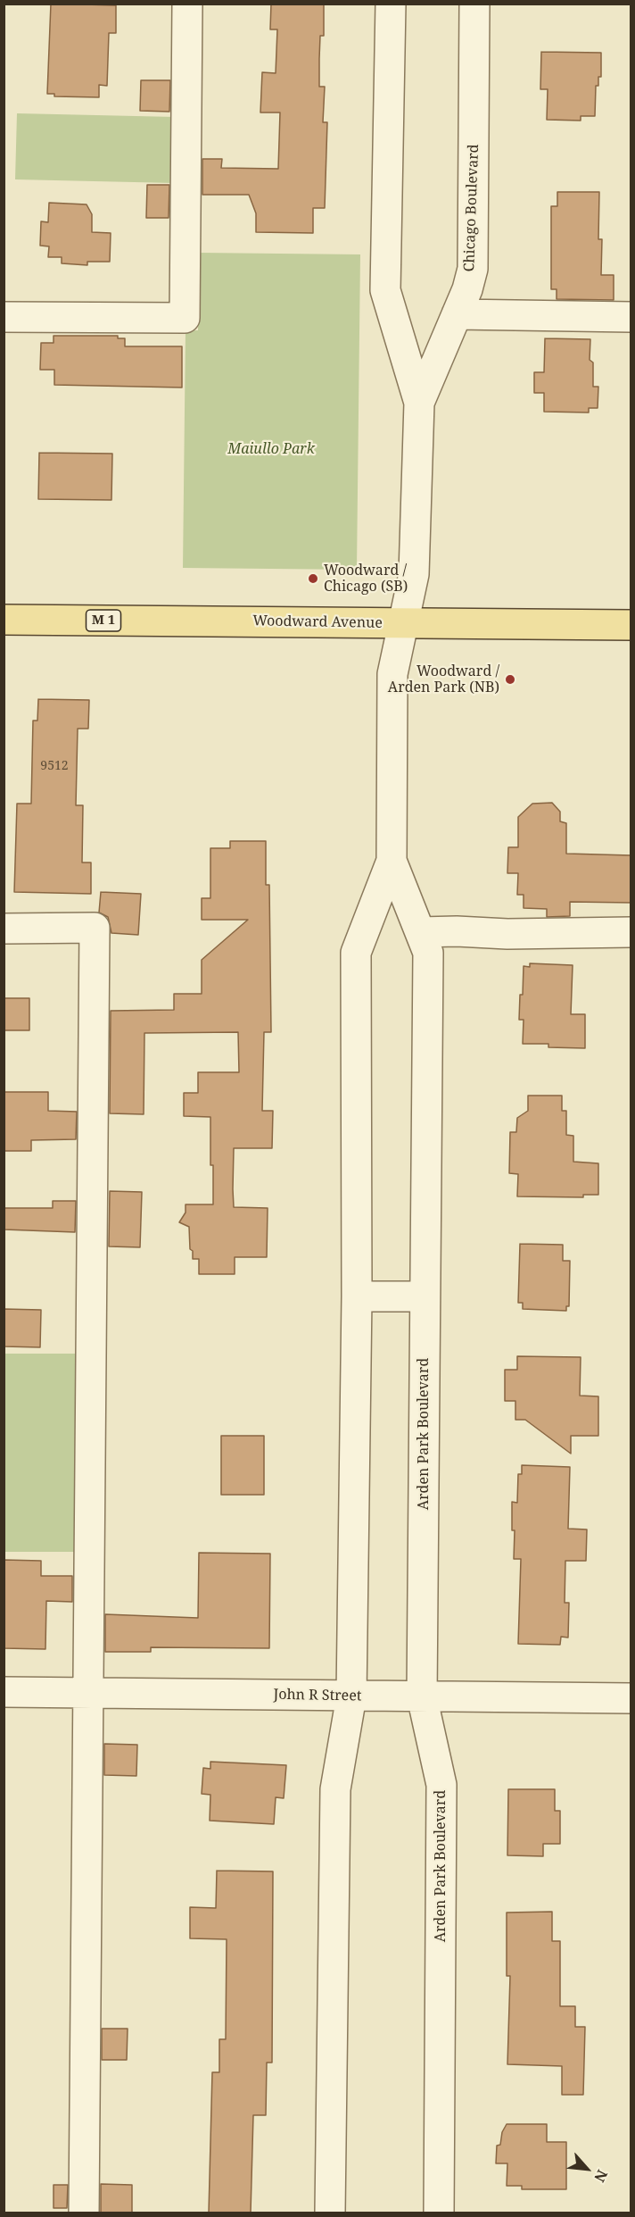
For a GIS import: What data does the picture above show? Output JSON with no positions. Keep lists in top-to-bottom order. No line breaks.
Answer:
{"streets":{"main road":["M 1","Woodward Avenue"],"street":["Chicago Boulevard","Arden Park Boulevard","John R Street"]},"crossings":[["Chicago Boulevard","Woodward Avenue"],["Chicago Boulevard","Arden Park Boulevard"],["Woodward Avenue","Arden Park Boulevard"],["Arden Park Boulevard","John R Street"]],"parks":["Maiullo Park"],"places":["Woodward / Chicago (SB)","Woodward / Arden Park (NB)"],"house_numbers":["9512"],"north":"bottom right"}
